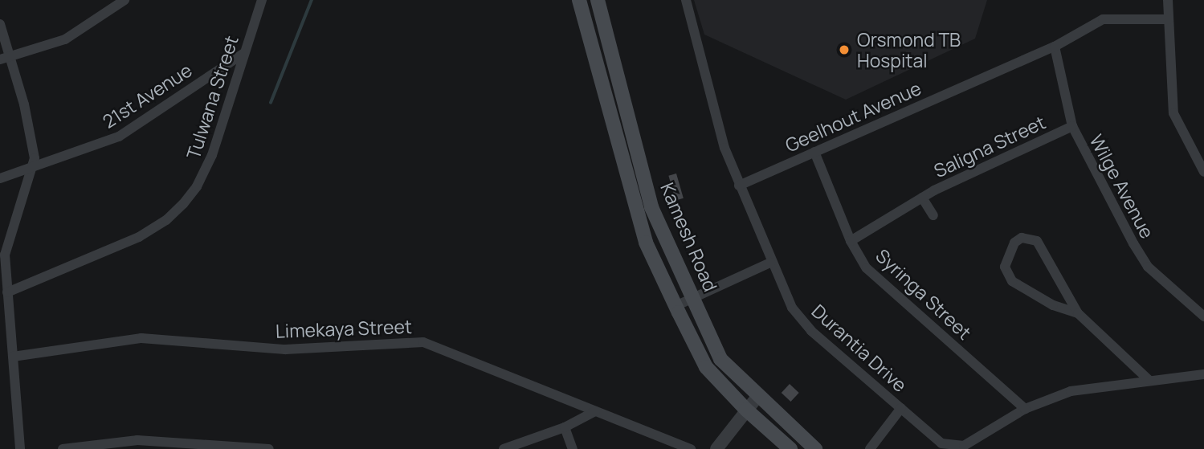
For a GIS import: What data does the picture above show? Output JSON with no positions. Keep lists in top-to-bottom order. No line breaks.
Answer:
{"streets":{"main road":["Kamesh Road"],"street":["21st Avenue","Tulwana Street","Geelhout Avenue","Saligna Street","Wilge Avenue","Syringa Street","Limekaya Street","Durantia Drive"]},"crossings":[["21st Avenue","Tulwana Street"],["Geelhout Avenue","Wilge Avenue"],["Geelhout Avenue","Syringa Street"],["Geelhout Avenue","Durantia Drive"],["Saligna Street","Wilge Avenue"],["Saligna Street","Syringa Street"],["Syringa Street","Durantia Drive"]],"places":["Orsmond TB Hospital"]}
